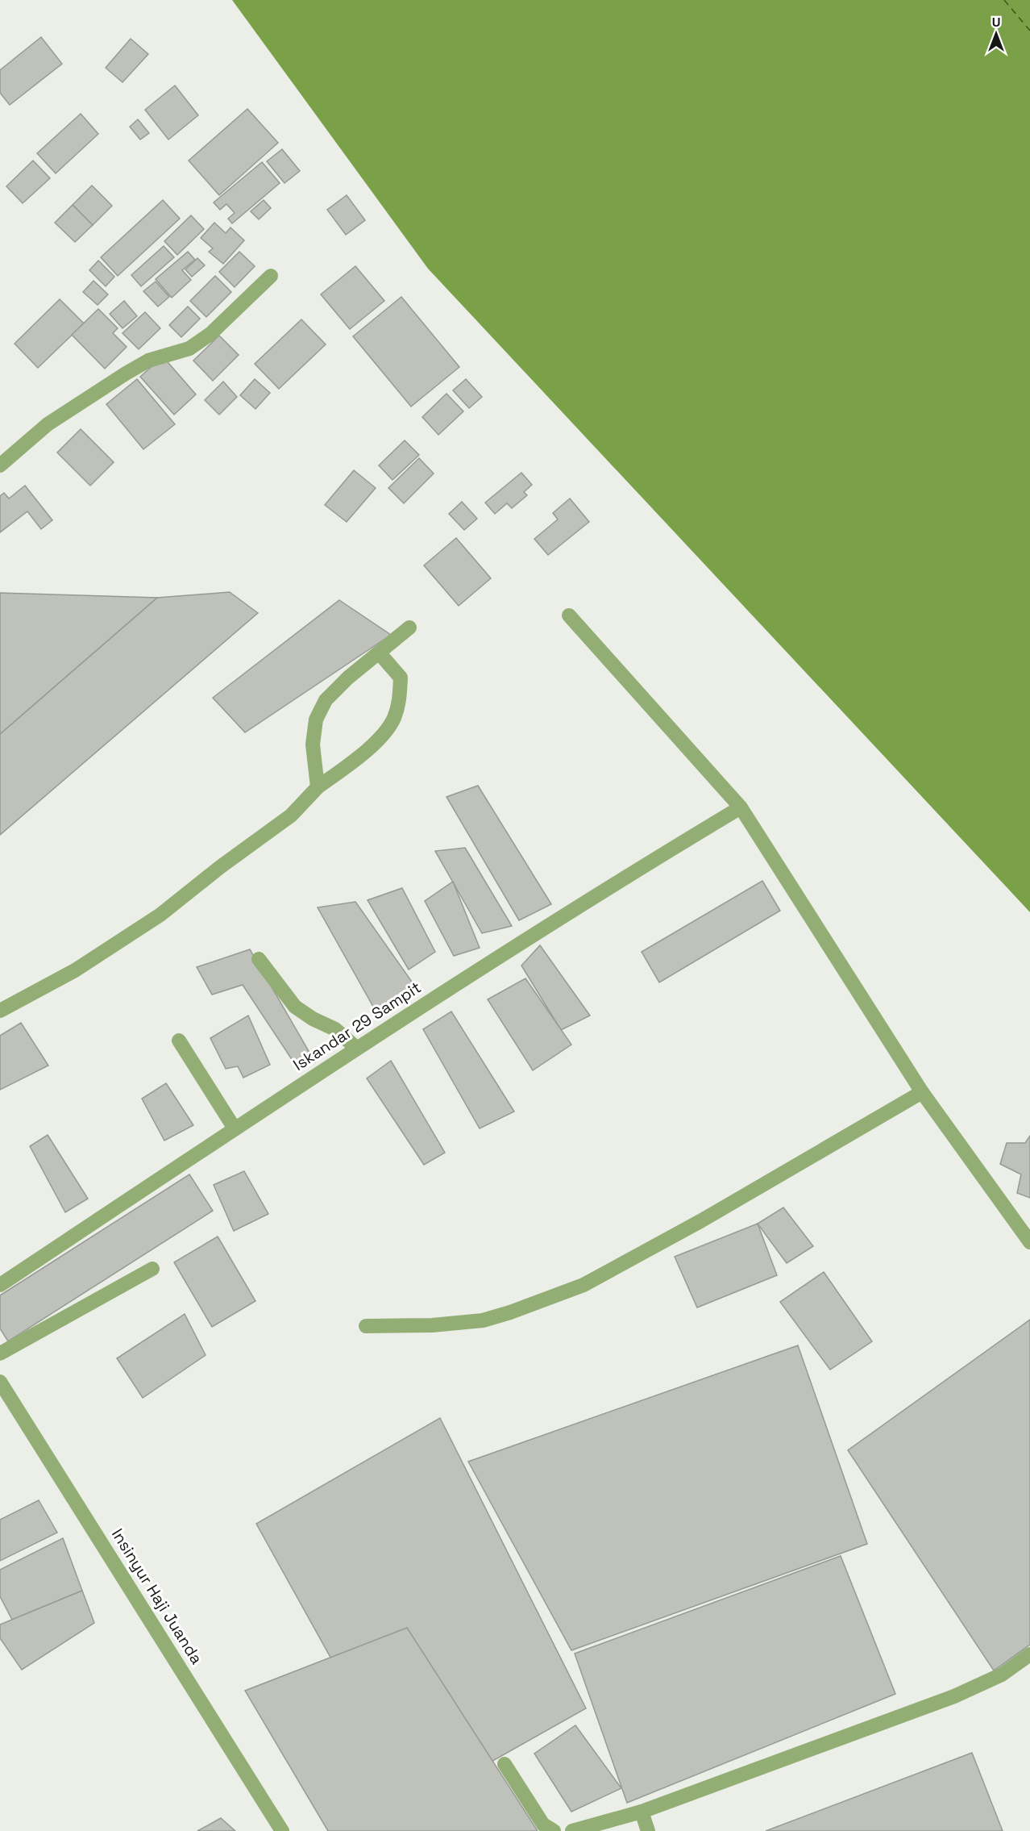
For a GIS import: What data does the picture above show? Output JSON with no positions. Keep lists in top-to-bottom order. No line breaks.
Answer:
{"streets":{"street":["Iskandar 29 Sampit","Insinyur Haji Juanda"]},"north":"top"}
